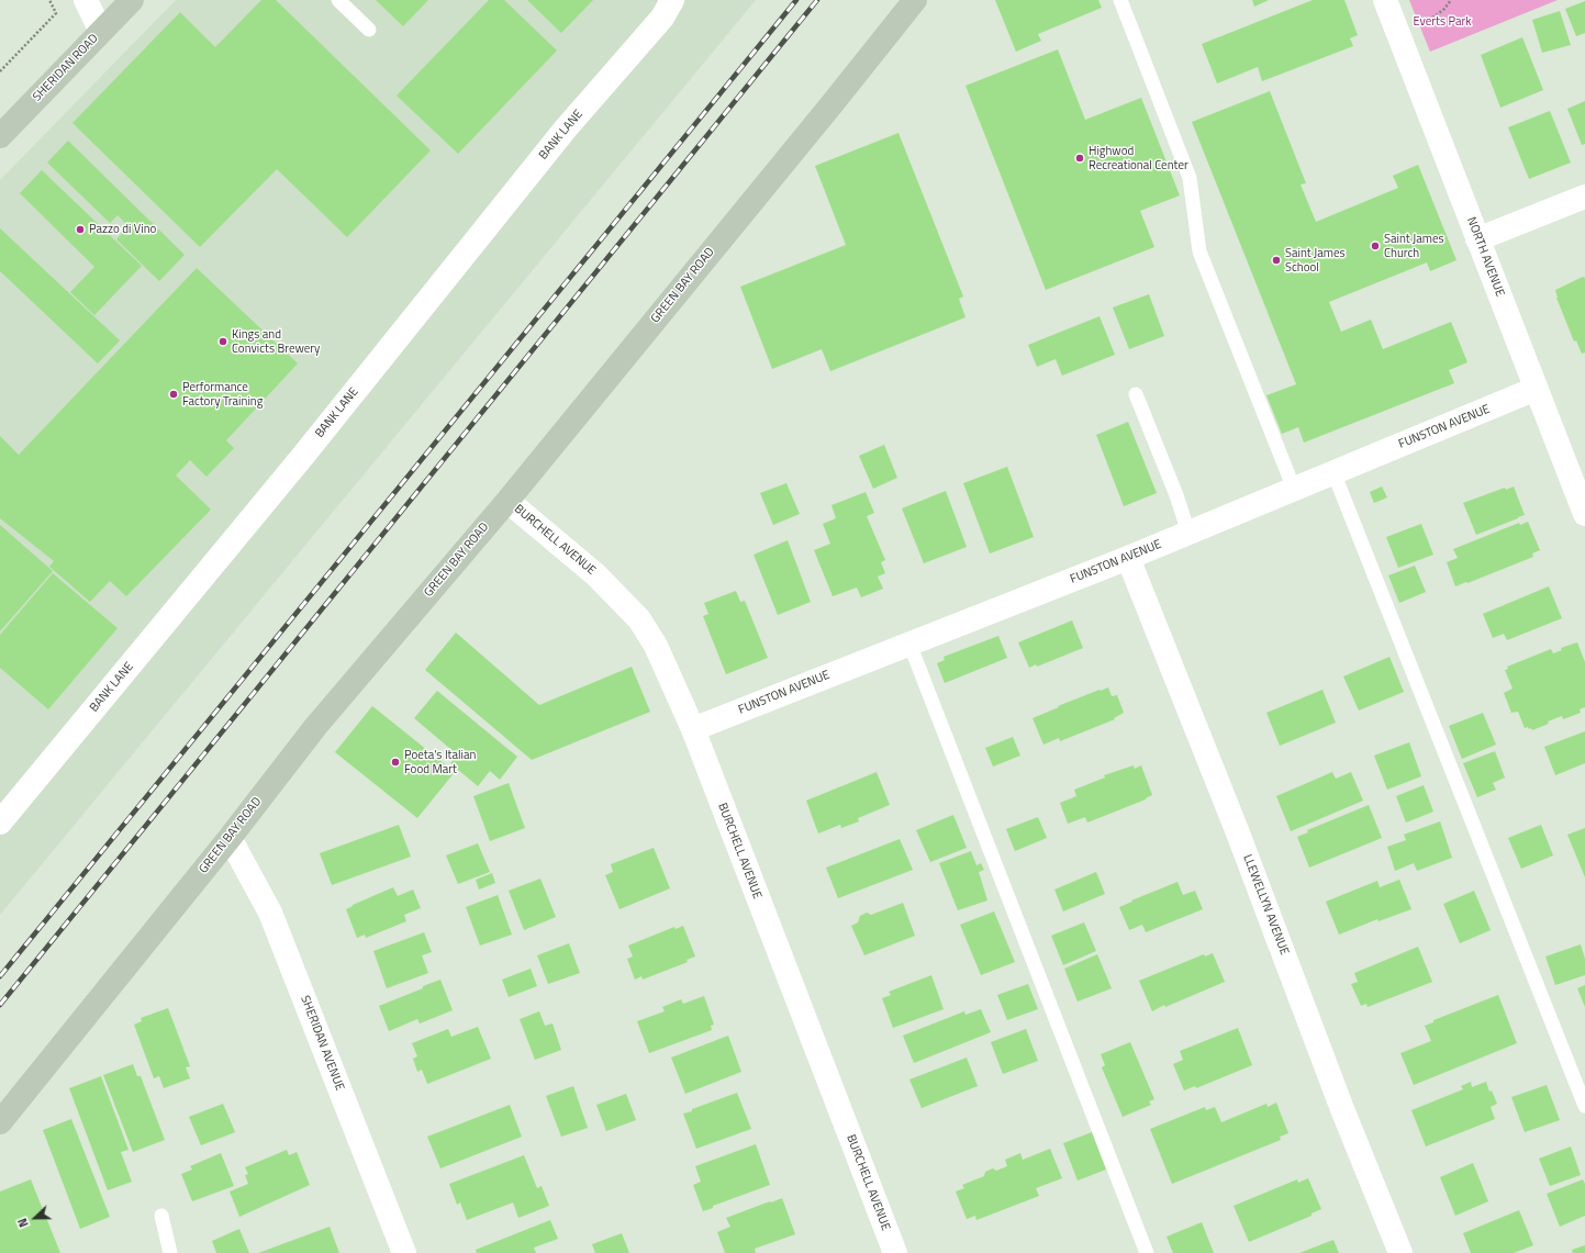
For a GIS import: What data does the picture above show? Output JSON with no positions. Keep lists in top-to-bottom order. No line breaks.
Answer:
{"streets":{"street":["SHERIDAN ROAD","BANK LANE","NORTH AVENUE","GREEN BAY ROAD","FUNSTON AVENUE","BURCHELL AVENUE","LLEWELLYN AVENUE","SHERIDAN AVENUE"]},"crossings":[["NORTH AVENUE","FUNSTON AVENUE"],["GREEN BAY ROAD","BURCHELL AVENUE"],["GREEN BAY ROAD","SHERIDAN AVENUE"],["FUNSTON AVENUE","BURCHELL AVENUE"],["FUNSTON AVENUE","LLEWELLYN AVENUE"]],"parks":["Everts Park"],"places":["Highwod Recreational Center","Pazzo di Vino","Saint James Church","Saint James School","Kings and Convicts Brewery","Performance Factory Training","Poeta's Italian Food Mart"],"north":"left"}
